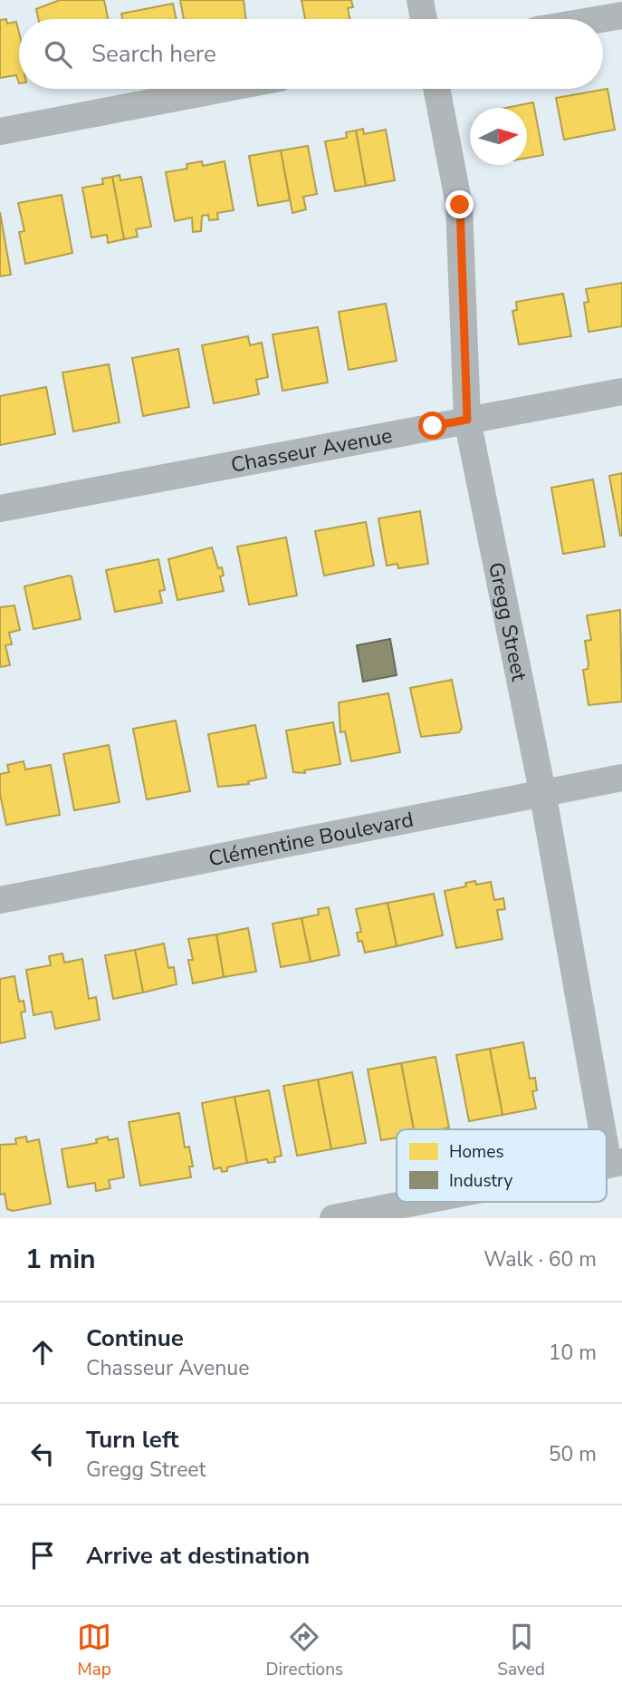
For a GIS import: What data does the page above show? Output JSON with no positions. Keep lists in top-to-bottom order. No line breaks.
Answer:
{"streets":{"street":["Chasseur Avenue","Gregg Street","Clémentine Boulevard"]},"crossings":[["Chasseur Avenue","Gregg Street"],["Gregg Street","Clémentine Boulevard"]],"legend":["Homes","Industry"],"north":"right","page":{"search":"Search here","heading":["1 min","Walk · 60 m"],"list":[["Continue","Chasseur Avenue","10 m"],["Turn left","Gregg Street","50 m"],"Arrive at destination"],"nav":["Map","Directions","Saved"]}}
